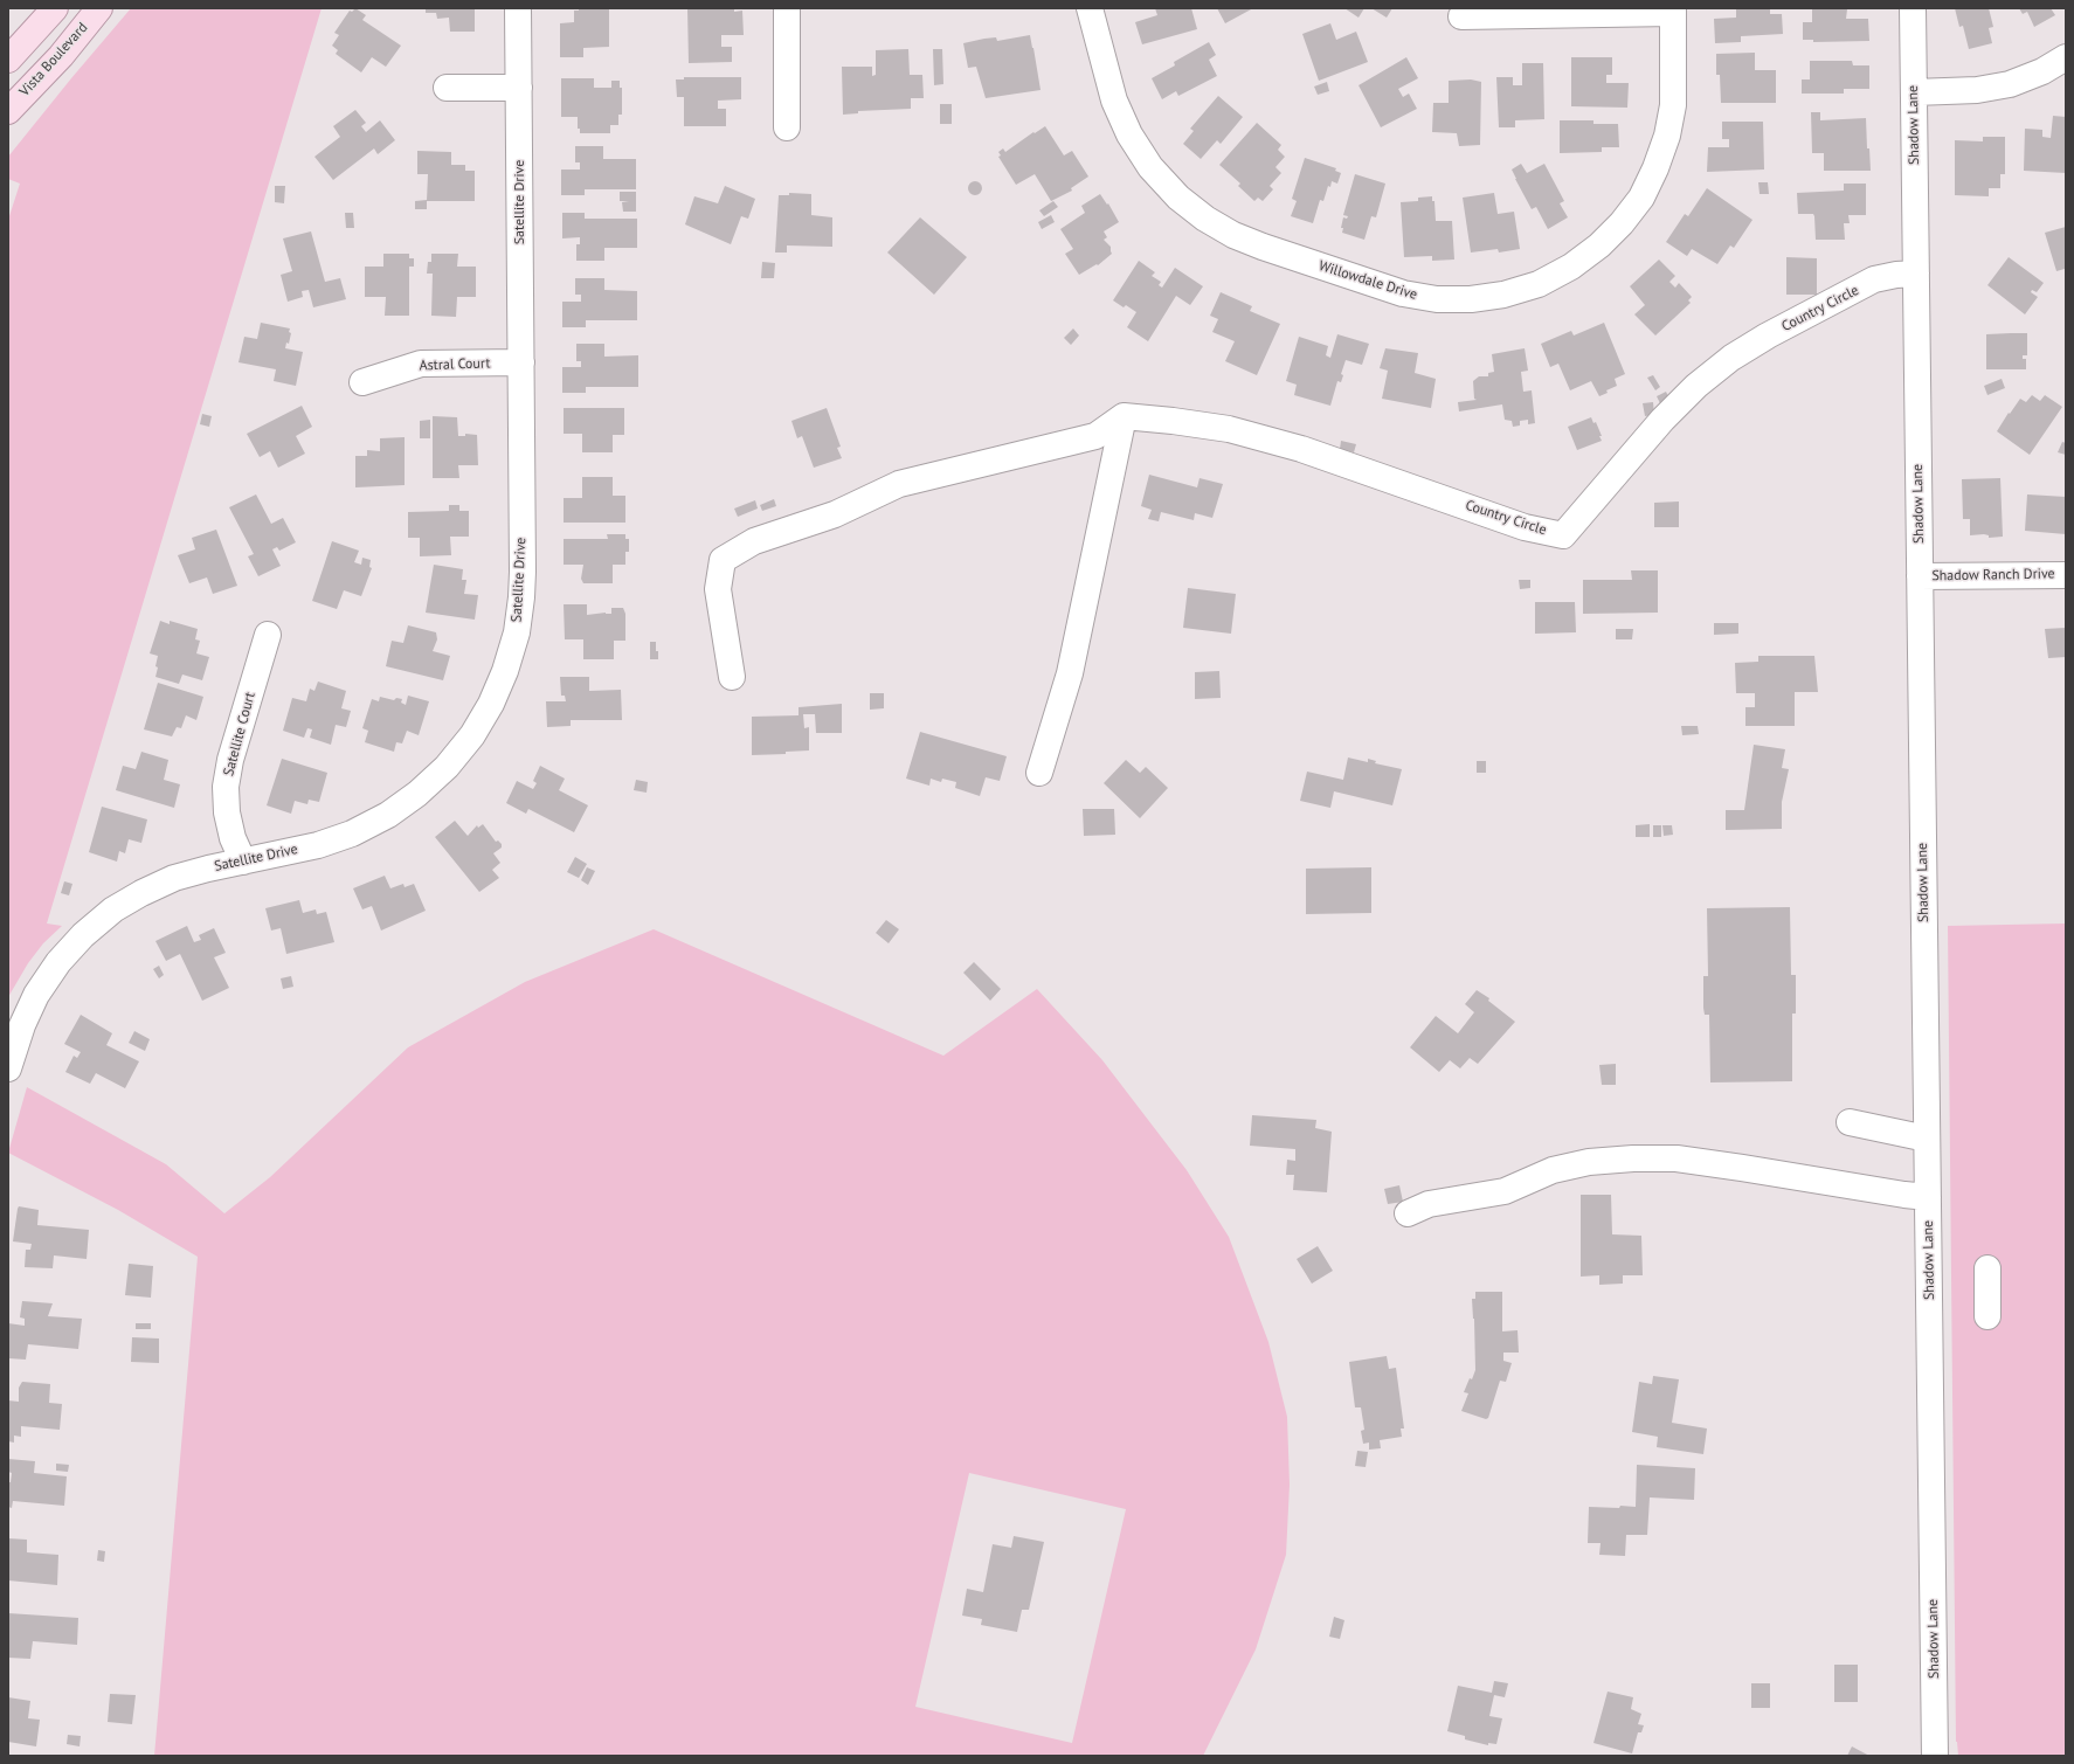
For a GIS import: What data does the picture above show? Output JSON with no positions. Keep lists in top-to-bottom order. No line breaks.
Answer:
{"streets":{"main road":["Vista Boulevard"],"street":["Shadow Lane","Satellite Drive","Willowdale Drive","Country Circle","Astral Court","Shadow Ranch Drive","Satellite Court"]},"crossings":[["Shadow Lane","Country Circle"],["Shadow Lane","Shadow Ranch Drive"],["Satellite Drive","Astral Court"],["Satellite Drive","Satellite Court"]]}
